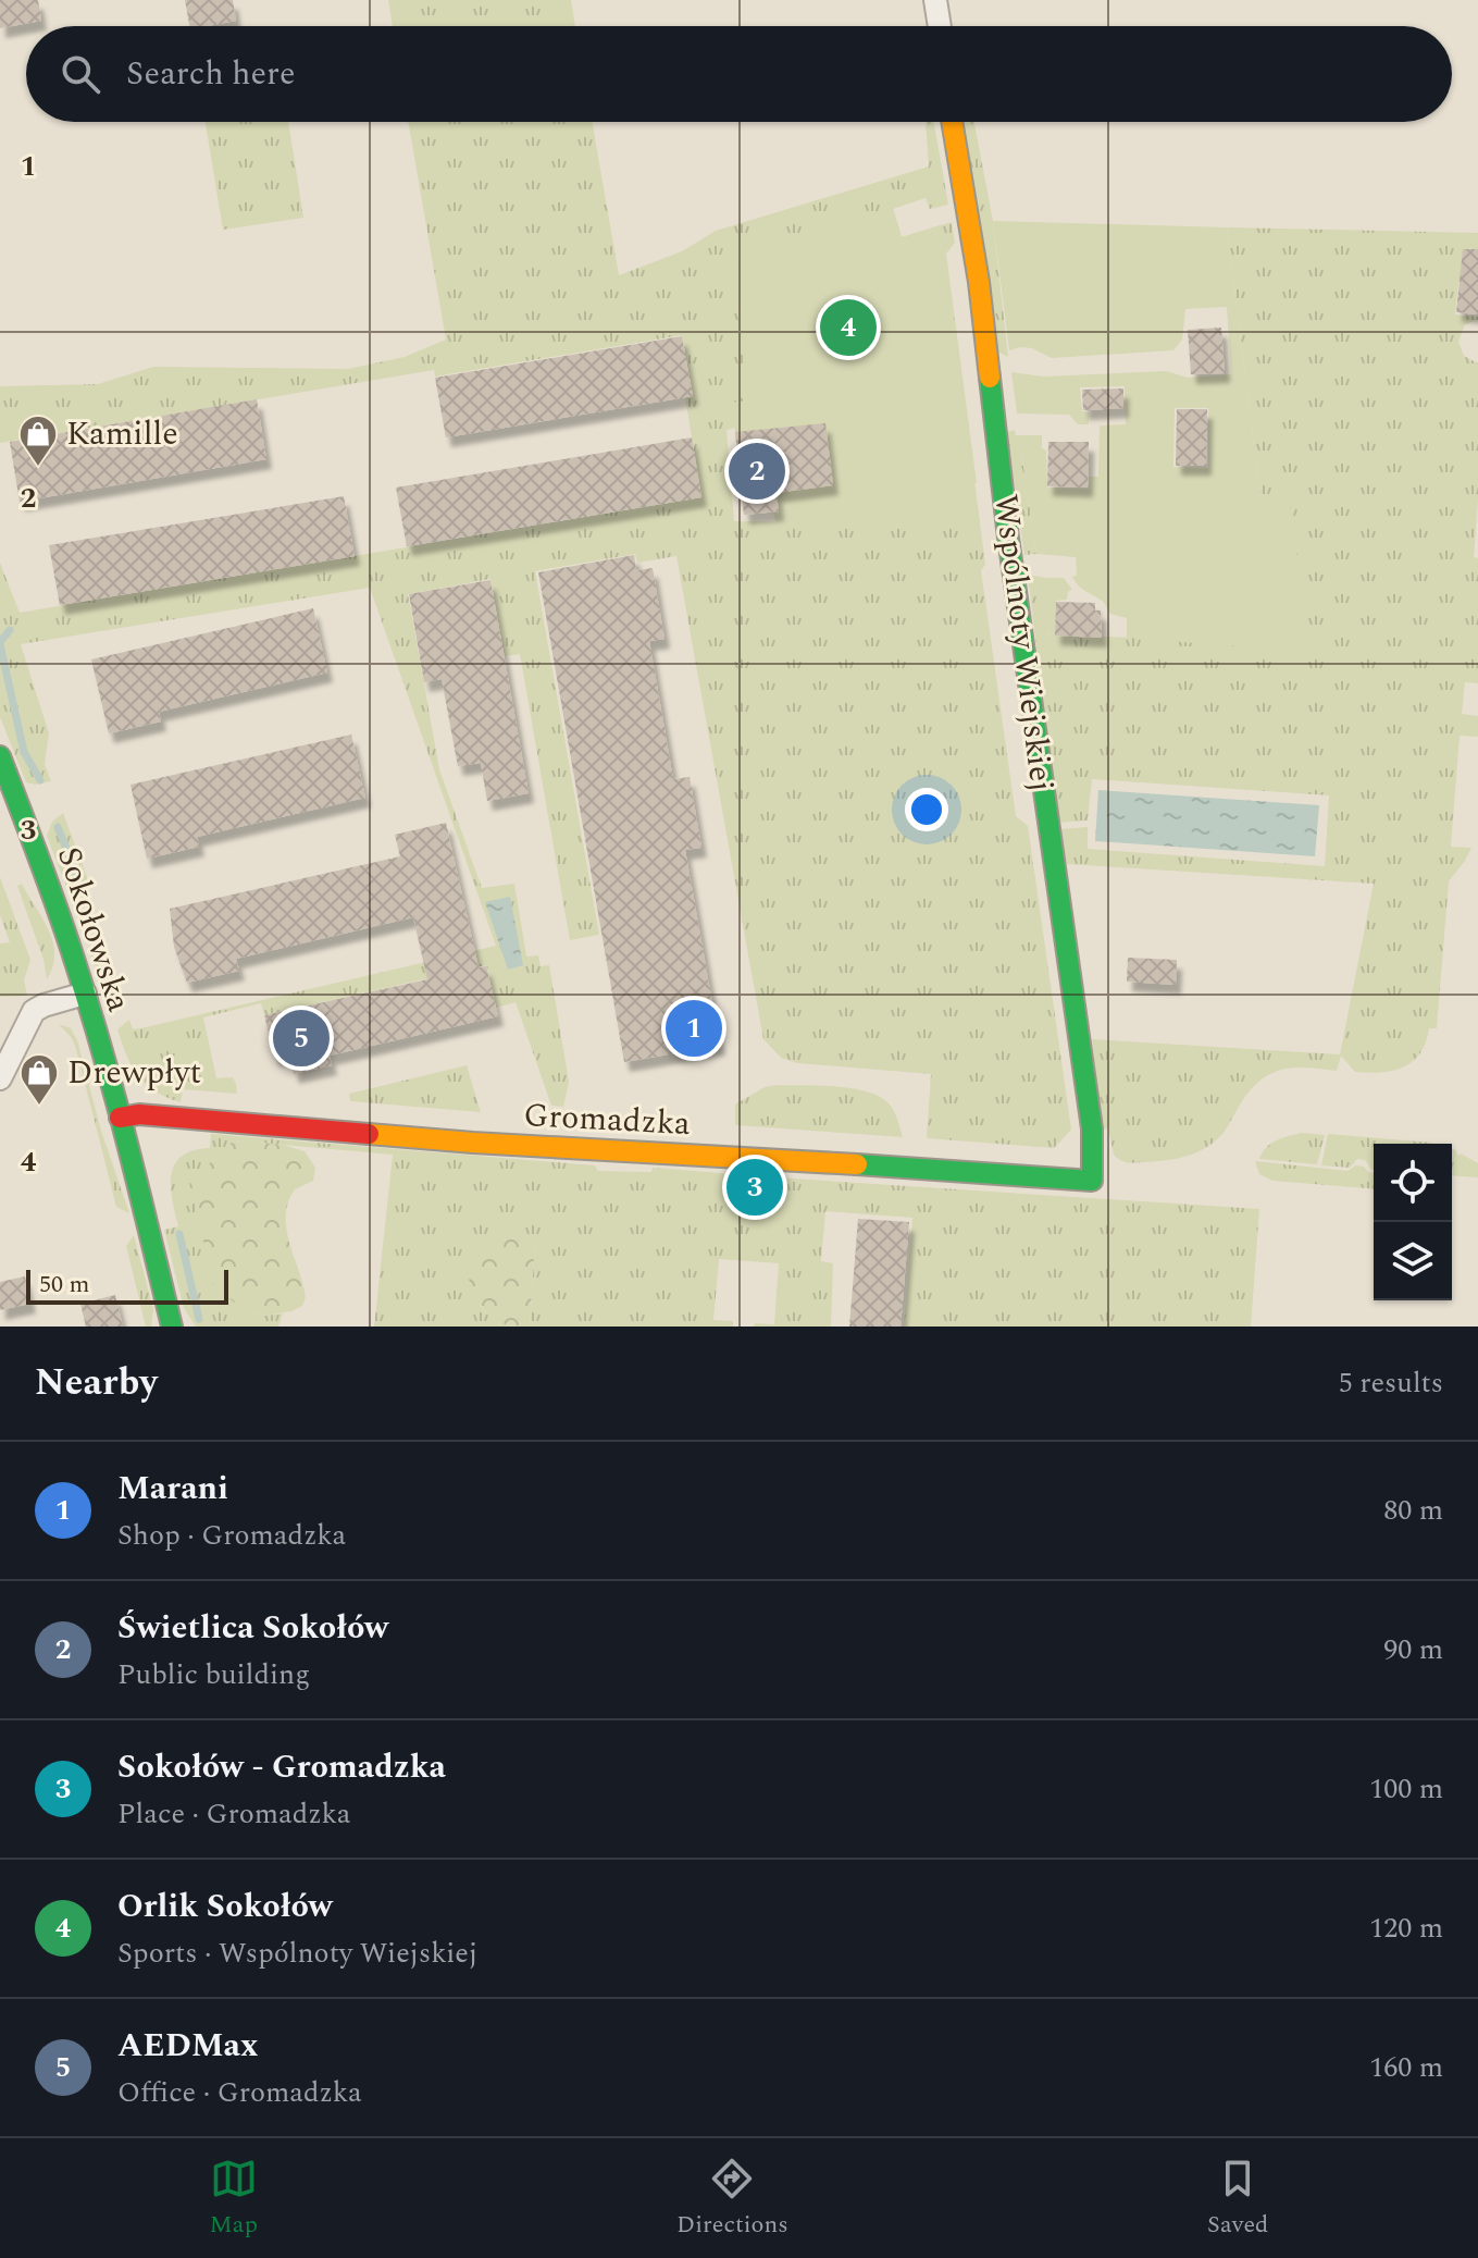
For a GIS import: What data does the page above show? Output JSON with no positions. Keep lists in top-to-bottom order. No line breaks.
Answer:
{"streets":{"street":["Wspólnoty Wiejskiej","Sokołowska","Gromadzka"]},"crossings":[["Wspólnoty Wiejskiej","Gromadzka"],["Sokołowska","Gromadzka"]],"places":{"shop":["Kamille","Drewpłyt"]},"scale_bar":"50 m","page":{"search":"Search here","pins":["4","2","1","5","3"],"scale":"50 m","heading":["Nearby","5 results"],"list":[{"mark":"1","name":"Marani","note":"Shop · Gromadzka","value":"80 m"},{"mark":"2","name":"Świetlica Sokołów","note":"Public building","value":"90 m"},{"mark":"3","name":"Sokołów - Gromadzka","note":"Place · Gromadzka","value":"100 m"},{"mark":"4","name":"Orlik Sokołów","note":"Sports · Wspólnoty Wiejskiej","value":"120 m"},{"mark":"5","name":"AEDMax","note":"Office · Gromadzka","value":"160 m"}],"nav":["Map","Directions","Saved"]},"grid":{"rows":["1","2","3","4"]}}
